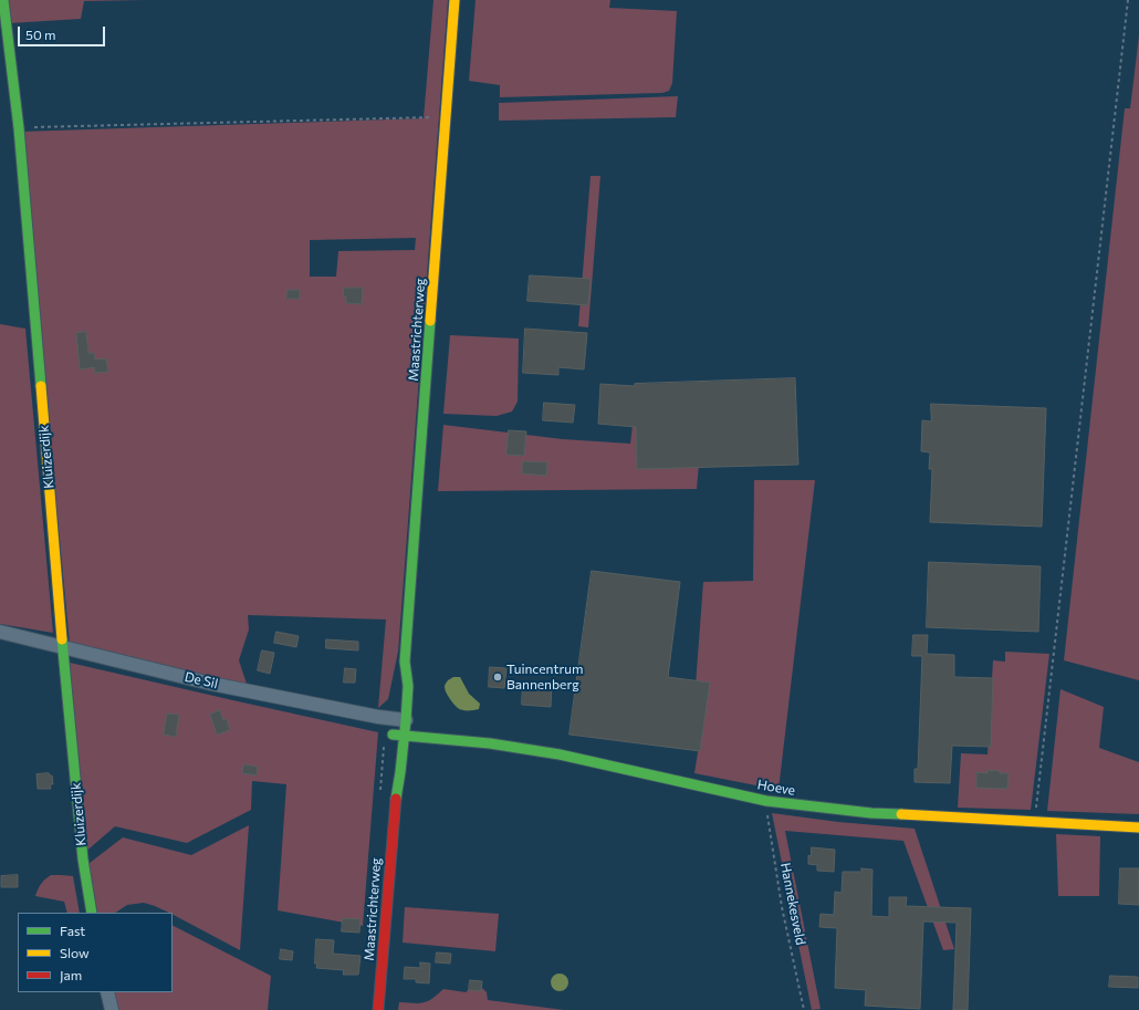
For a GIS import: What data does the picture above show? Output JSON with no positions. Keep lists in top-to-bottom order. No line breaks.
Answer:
{"streets":{"street":["Maastrichterweg","Kluizerdijk","De Sil","Hoeve"],"path":["Hannekesveld"]},"crossings":[["Maastrichterweg","De Sil"],["Maastrichterweg","Hoeve"],["Kluizerdijk","De Sil"],["Hoeve","Hannekesveld"]],"places":["Tuincentrum Bannenberg"],"legend":["Fast","Slow","Jam"],"scale_bar":"50 m"}
